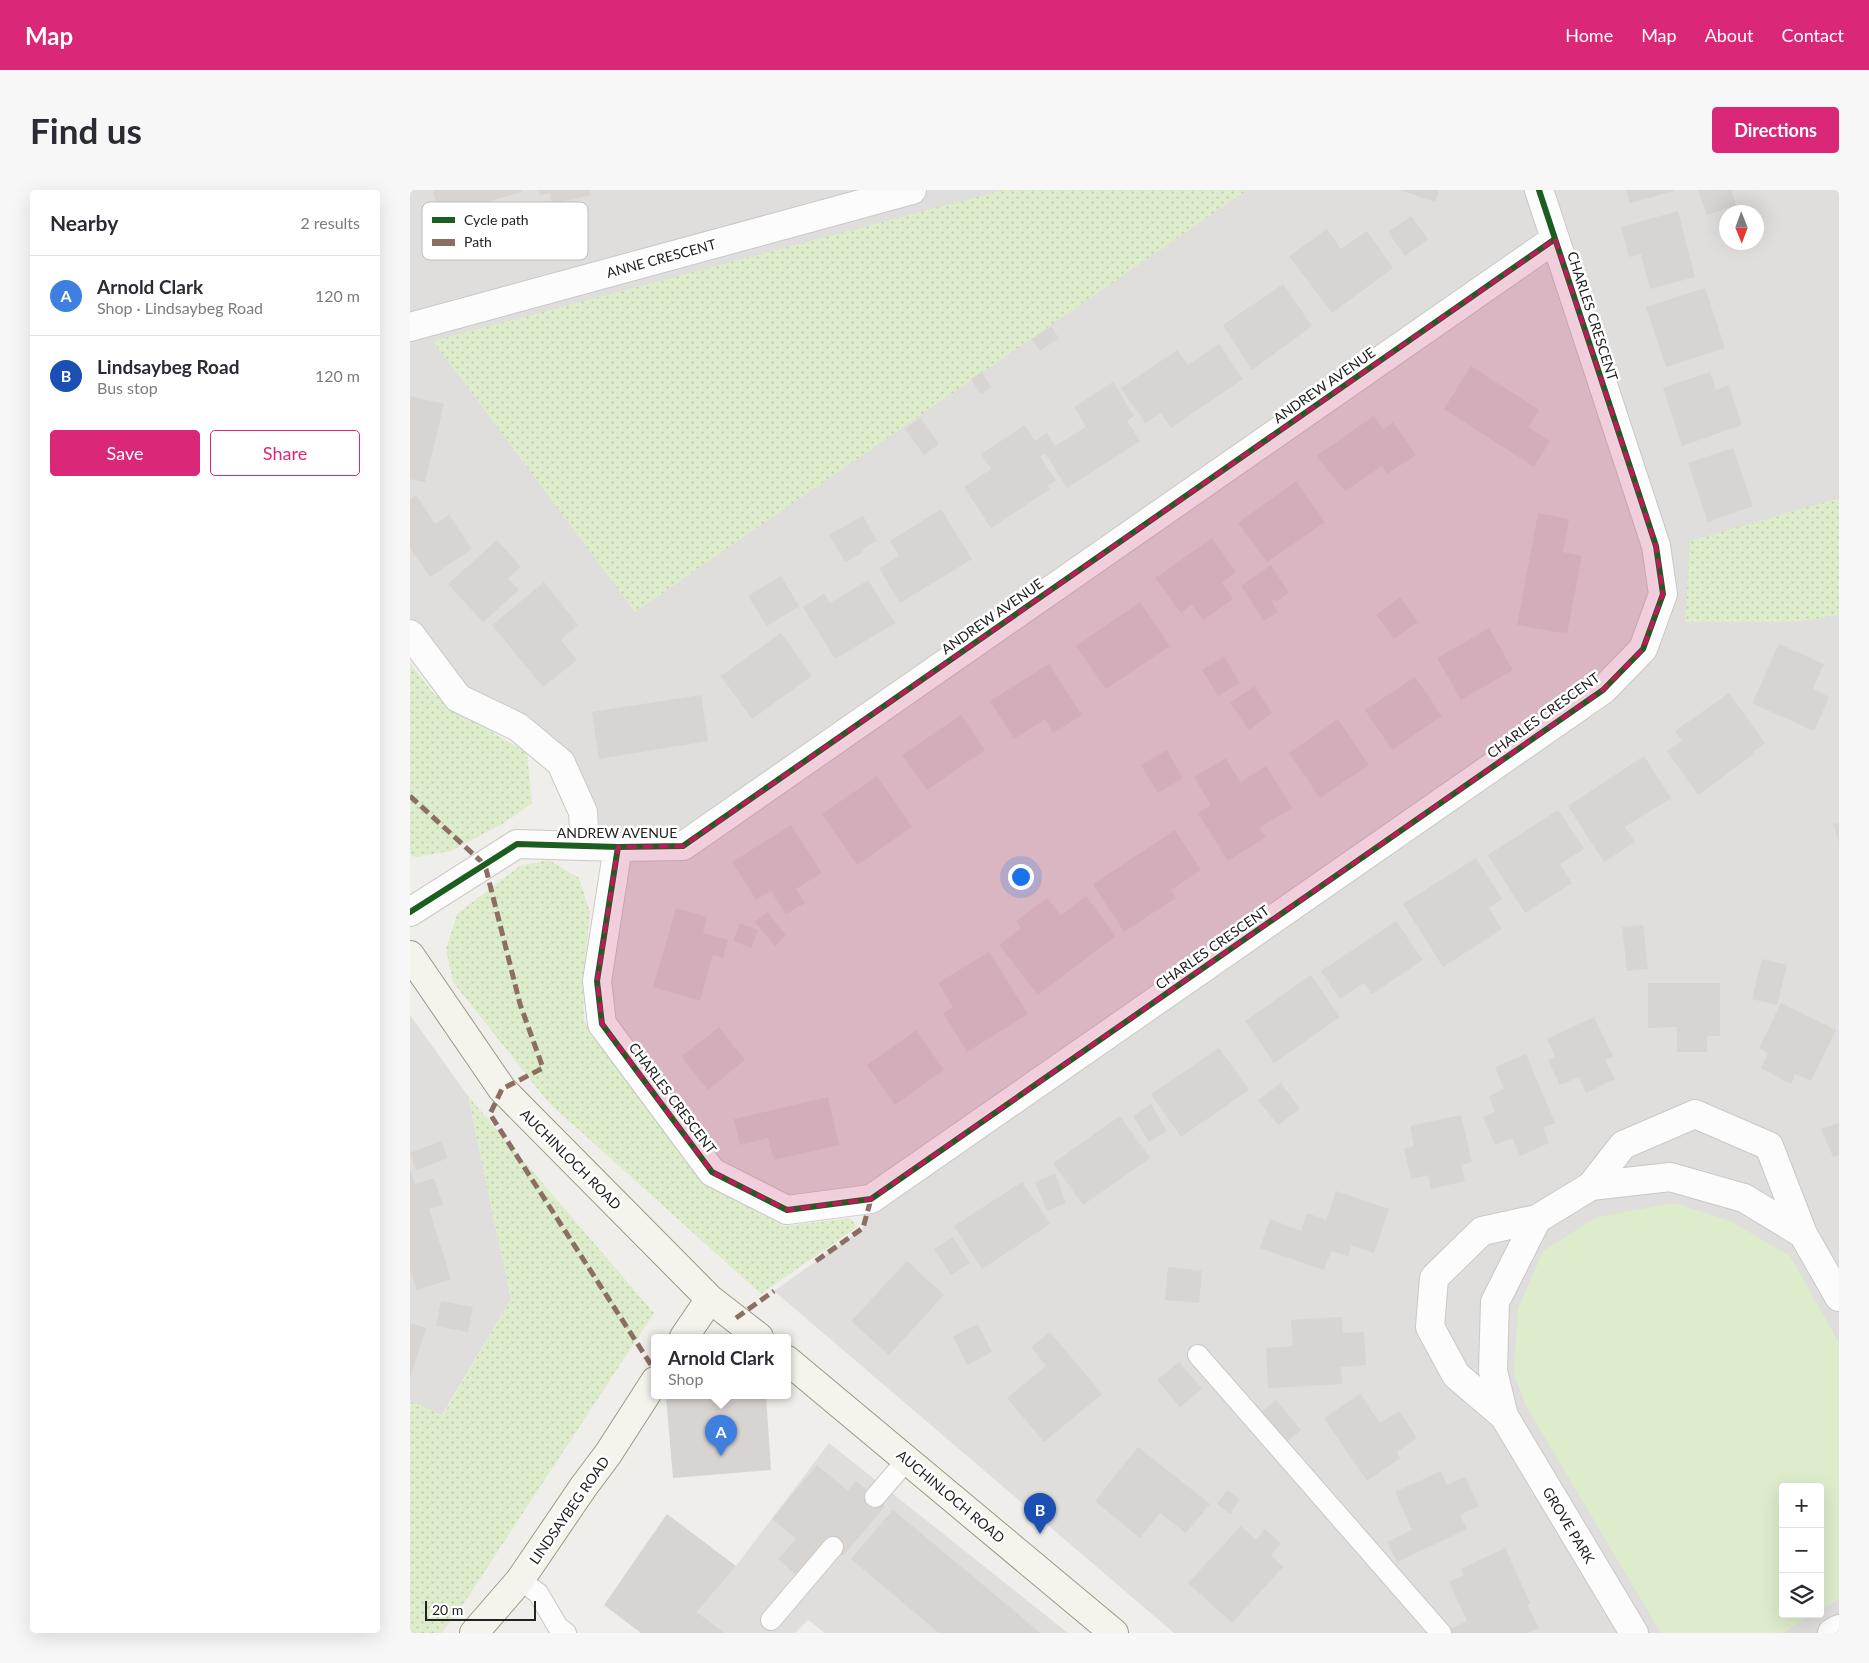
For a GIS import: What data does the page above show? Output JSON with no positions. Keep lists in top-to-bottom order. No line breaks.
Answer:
{"streets":{"main road":["AUCHINLOCH ROAD","LINDSAYBEG ROAD"],"street":["ANNE CRESCENT","CHARLES CRESCENT","ANDREW AVENUE","GROVE PARK"]},"crossings":[["CHARLES CRESCENT","ANDREW AVENUE"]],"legend":["Cycle path","Path"],"scale_bar":"20 m","north":"bottom","page":{"header":"Map","nav":["Home","Map","About","Contact"],"buttons":["Directions",["Save","Share"]],"title":"Find us","heading":["Nearby","2 results"],"list":[{"mark":"A","name":"Arnold Clark","note":"Shop · Lindsaybeg Road","value":"120 m"},{"mark":"B","name":"Lindsaybeg Road","note":"Bus stop","value":"120 m"}],"popup":["Arnold Clark","Shop"],"pins":["A","B"],"map_buttons":["+","−"],"scale":"20 m"}}
